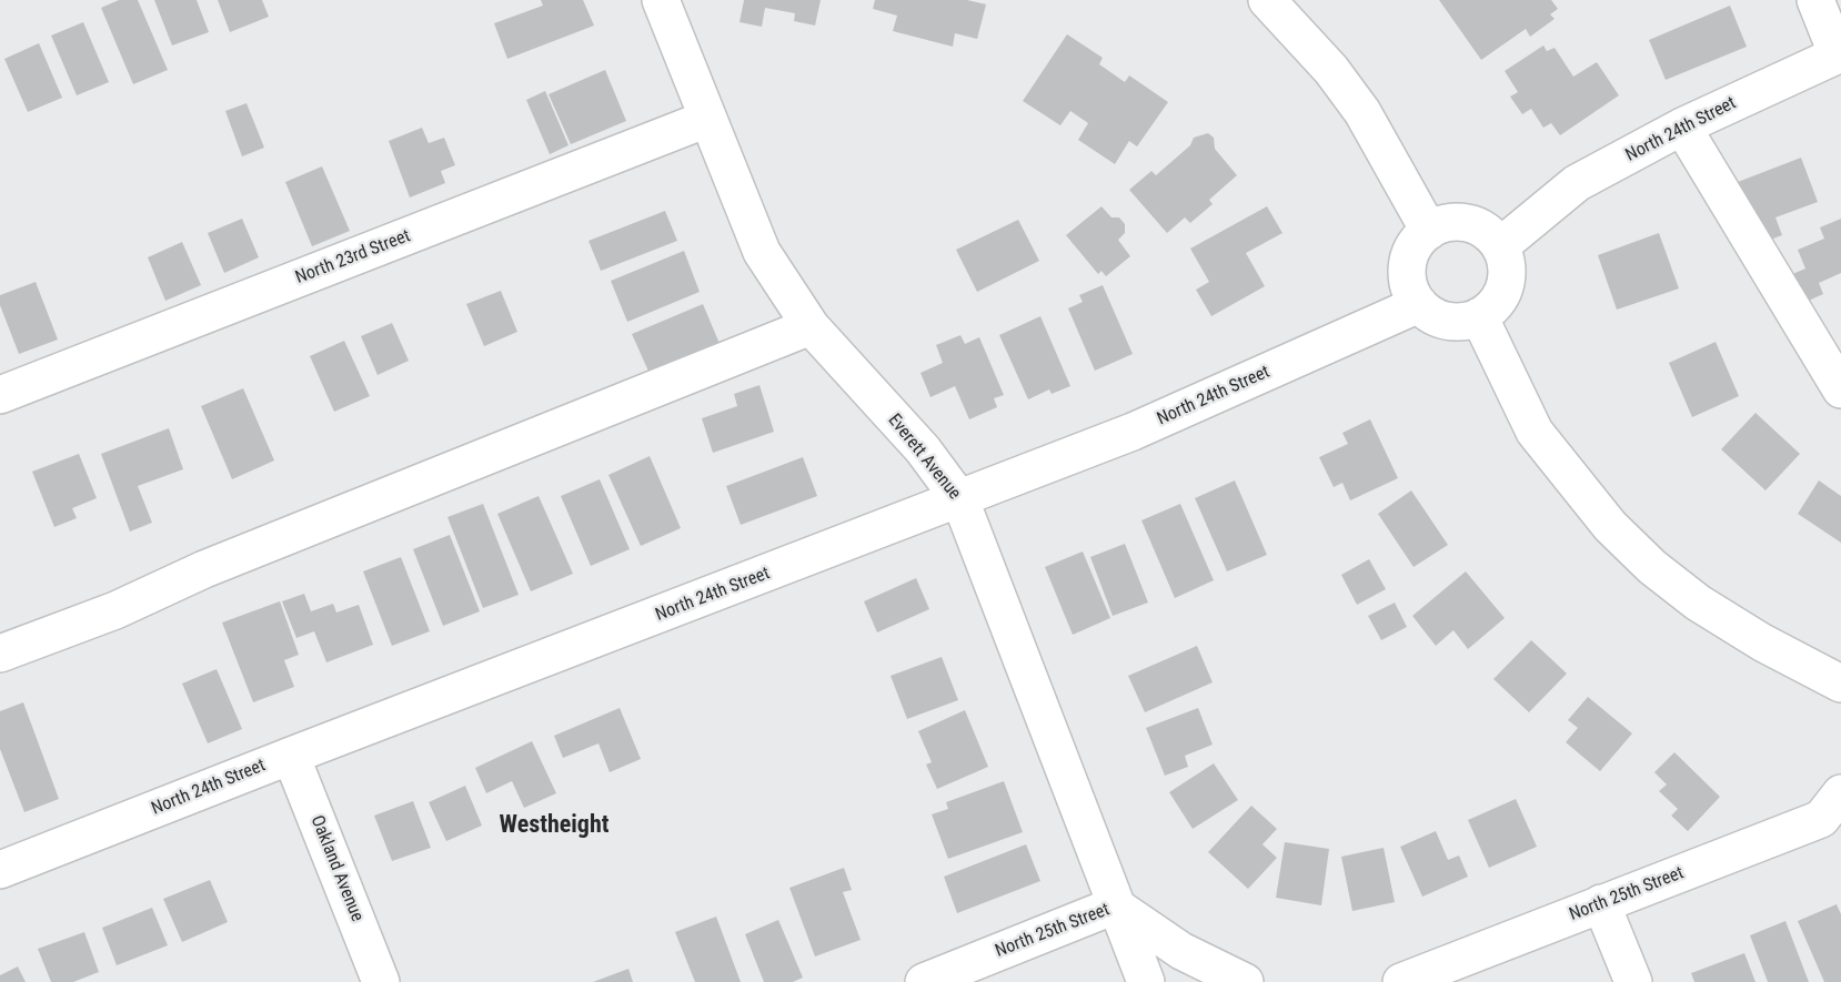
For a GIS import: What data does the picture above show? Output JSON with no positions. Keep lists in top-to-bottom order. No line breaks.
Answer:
{"streets":{"street":["North 24th Street","North 23rd Street","Everett Avenue","Oakland Avenue","North 25th Street"]},"crossings":[["North 24th Street","Everett Avenue"],["North 24th Street","Oakland Avenue"],["North 23rd Street","Everett Avenue"],["Everett Avenue","North 25th Street"]],"districts":["Westheight"]}
